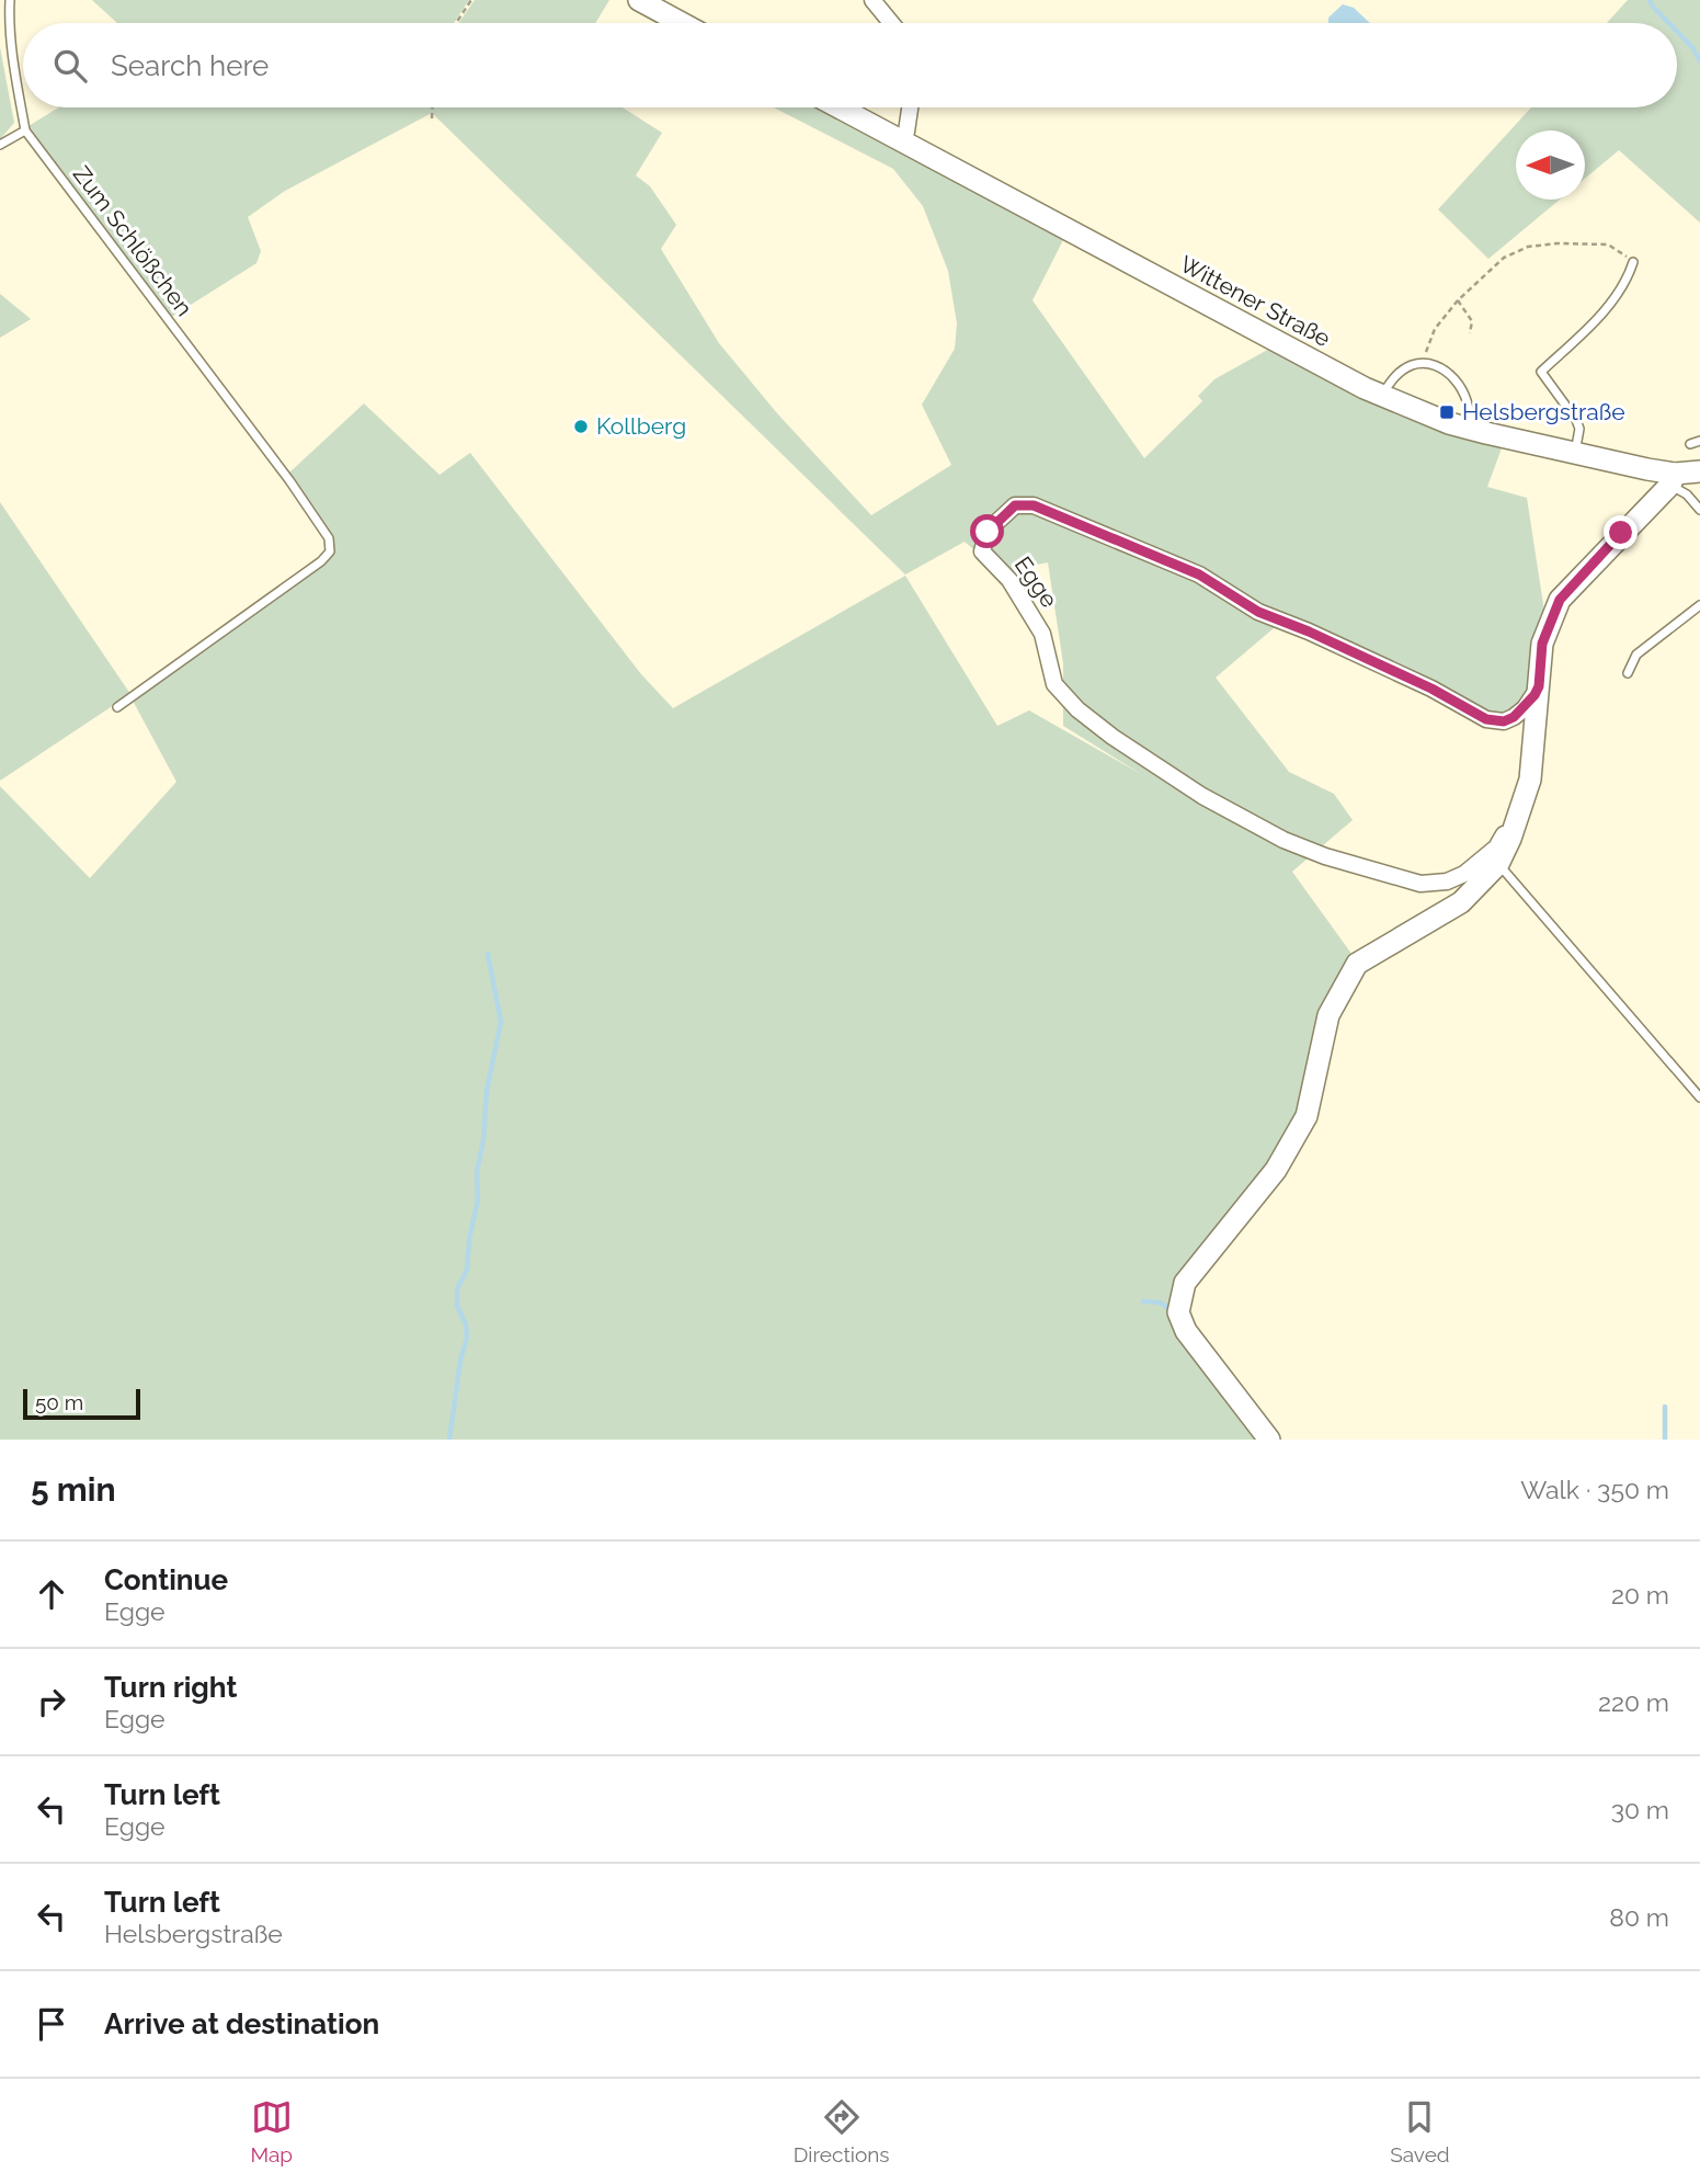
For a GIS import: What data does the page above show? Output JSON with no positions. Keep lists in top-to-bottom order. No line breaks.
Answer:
{"streets":{"street":["Wittener Straße","Egge"],"lane":["Zum Schlößchen"]},"places":{"transit":["Helsbergstraße"],"other":["Kollberg"]},"scale_bar":"50 m","north":"left","page":{"search":"Search here","scale":"50 m","heading":["5 min","Walk · 350 m"],"list":[["Continue","Egge","20 m"],["Turn right","Egge","220 m"],["Turn left","Egge","30 m"],["Turn left","Helsbergstraße","80 m"],"Arrive at destination"],"nav":["Map","Directions","Saved"]}}
